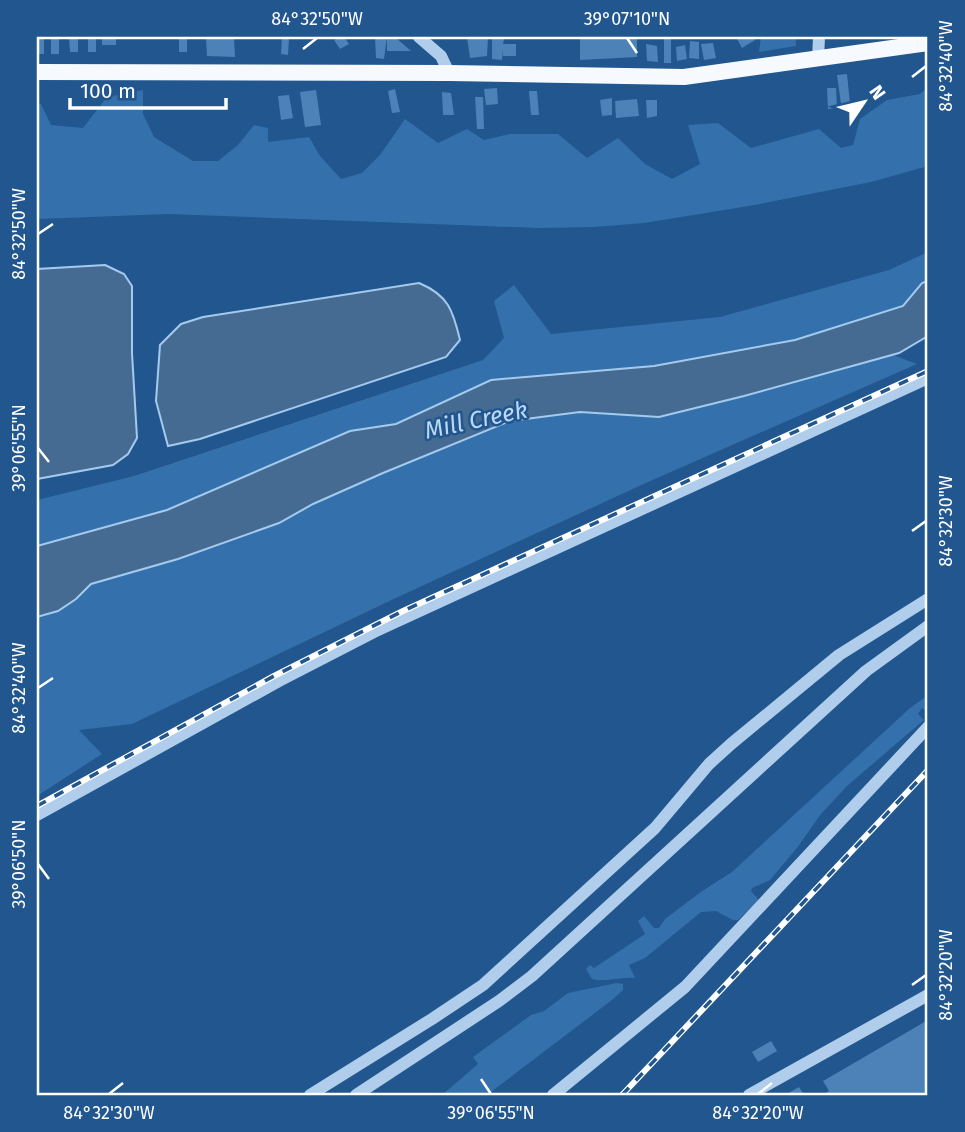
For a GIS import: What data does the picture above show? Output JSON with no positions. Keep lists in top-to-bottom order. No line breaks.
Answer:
{"water":["Mill Creek"],"scale_bar":"100 m","north":"top right","coordinates":["84°32'50\"W","39°07'10\"N","84°32'40\"W","39°06'55\"N","84°32'30\"W","39°06'50\"N","84°32'20\"W"]}
